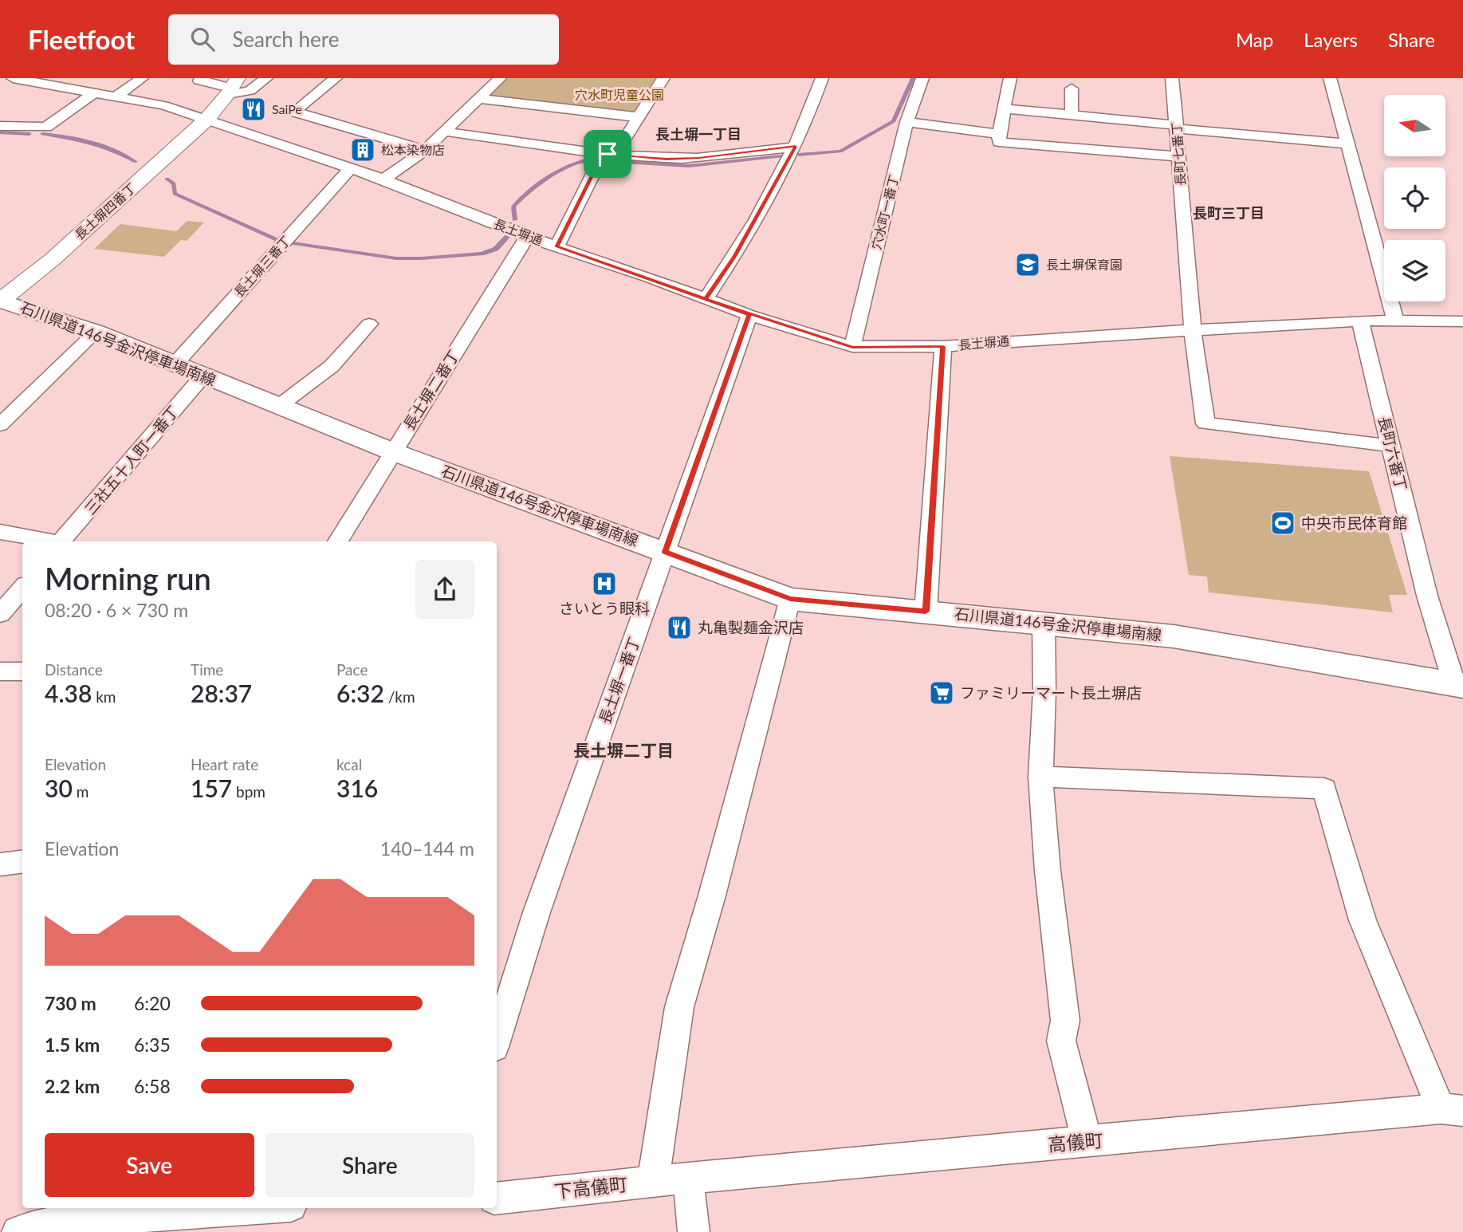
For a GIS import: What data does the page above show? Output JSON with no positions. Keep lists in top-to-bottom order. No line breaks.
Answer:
{"streets":{"main road":["石川県道146号金沢停車場南線"],"street":["長町七番丁","長土塀四番丁","穴水町一番丁","長土塀通","長土塀三番丁","長土塀二番丁","長町六番丁","三社五十人町一番丁","長土塀一番丁","高儀町","下高儀町"]},"crossings":[["長町七番丁","長土塀通"],["長町七番丁","長町六番丁"],["長土塀四番丁","長土塀通"],["長土塀四番丁","石川県道146号金沢停車場南線"],["穴水町一番丁","長土塀通"],["長土塀通","長土塀三番丁"],["長土塀通","長土塀二番丁"],["長土塀通","長町六番丁"],["長土塀通","長土塀一番丁"],["長土塀三番丁","石川県道146号金沢停車場南線"],["石川県道146号金沢停車場南線","長土塀二番丁"],["石川県道146号金沢停車場南線","長町六番丁"],["石川県道146号金沢停車場南線","三社五十人町一番丁"],["石川県道146号金沢停車場南線","長土塀一番丁"],["高儀町","下高儀町"]],"districts":["長土塀一丁目","長町三丁目","長土塀二丁目"],"parks":["穴水町児童公園"],"places":{"restaurant":["SaiPe","丸亀製麺金沢店"],"building":["松本染物店"],"school or university":["長土塀保育園"],"sports":["中央市民体育館"],"hospital":["さいとう眼科"],"supermarket":["ファミリーマート長土塀店"]},"north":"left","page":{"header":"Fleetfoot","search":"Search here","nav":["Map","Layers","Share"],"heading":["Morning run","08:20 · 6 × 730 m"],"stats":[["Distance","4.38 km"],["Time","28:37"],["Pace","6:32 /km"],["Elevation","30 m"],["Heart rate","157 bpm"],["kcal","316"]],"chart":["Elevation","140–144 m"],"list":[{"name":"730 m","note":"6:20"},{"name":"1.5 km","note":"6:35"},{"name":"2.2 km","note":"6:58"}],"buttons":["Save","Share"]}}
